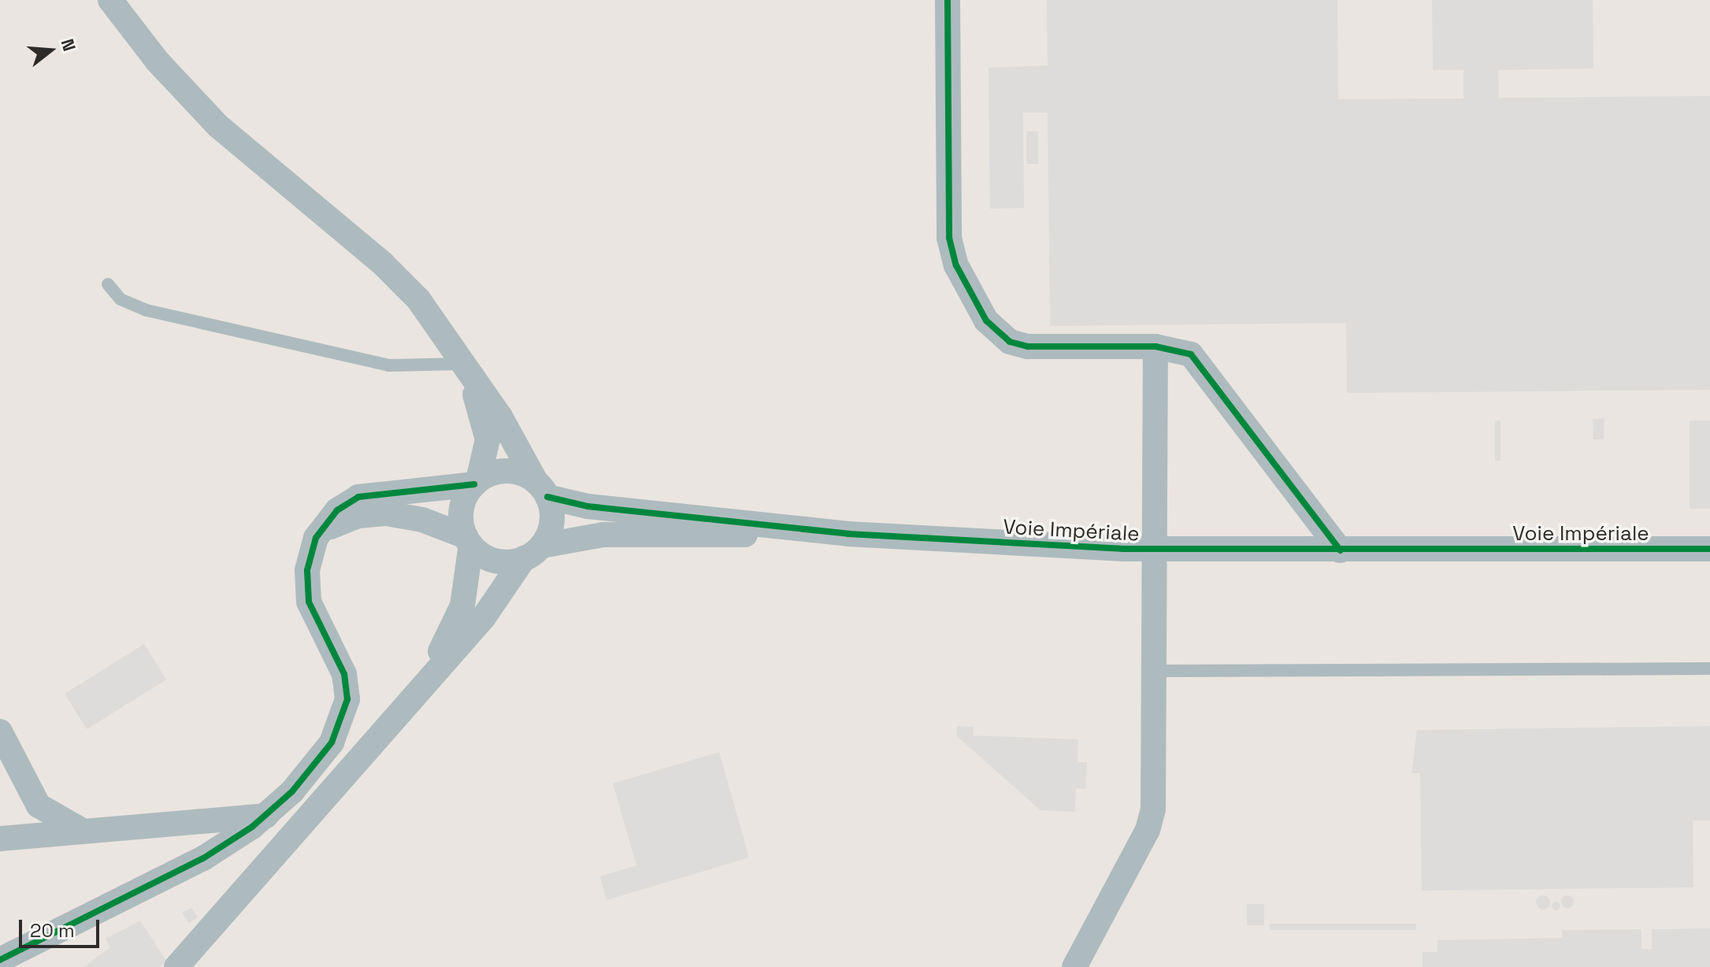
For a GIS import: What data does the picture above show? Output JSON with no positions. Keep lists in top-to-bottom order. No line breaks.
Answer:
{"streets":{"street":["Voie Impériale"]},"scale_bar":"20 m","north":"right"}
